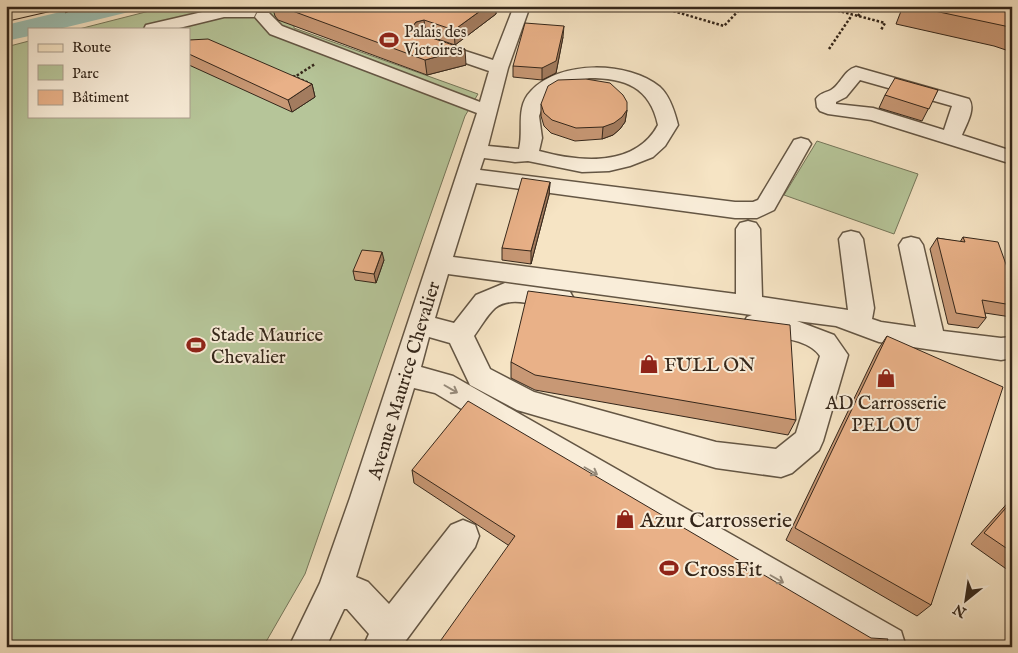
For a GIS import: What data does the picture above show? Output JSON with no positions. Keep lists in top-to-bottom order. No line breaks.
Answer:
{"streets":{"street":["Avenue Maurice Chevalier"]},"places":{"sports":["Palais des Victoires","Stade Maurice Chevalier","CrossFit"],"shop":["FULL ON","AD Carrosserie PELOU","Azur Carrosserie"]},"legend":["Route","Parc","Bâtiment"],"north":"bottom left"}
